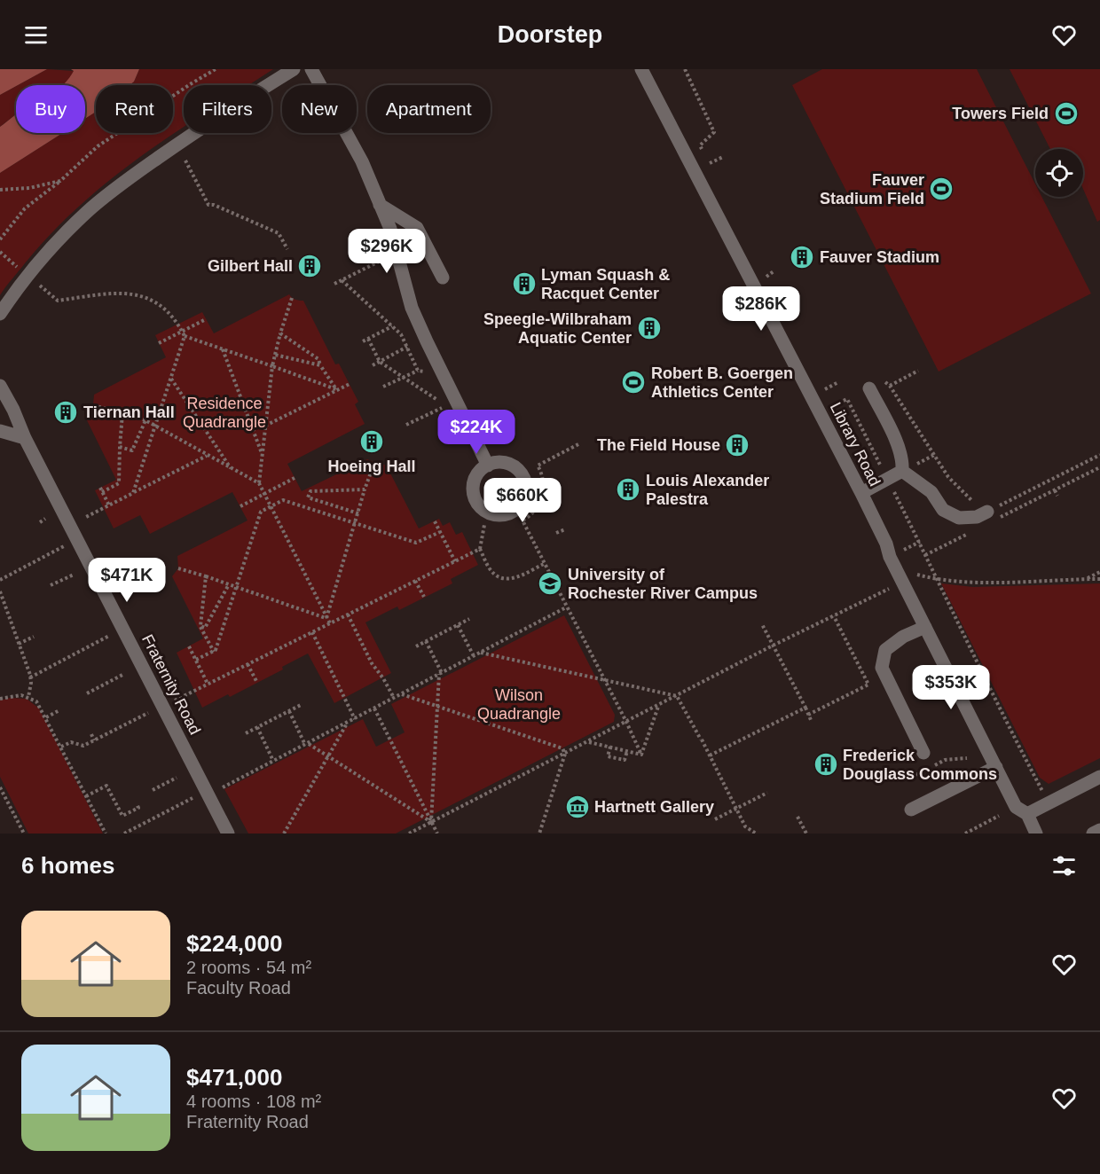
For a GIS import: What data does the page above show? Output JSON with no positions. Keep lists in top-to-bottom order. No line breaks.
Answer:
{"streets":{"street":["Library Road","Fraternity Road"]},"parks":["Residence Quadrangle","Wilson Quadrangle"],"places":{"sports":["Towers Field","Fauver Stadium Field","Robert B. Goergen Athletics Center"],"building":["Fauver Stadium","Gilbert Hall","Lyman Squash & Racquet Center","Speegle-Wilbraham Aquatic Center","Tiernan Hall","Hoeing Hall","The Field House","Louis Alexander Palestra","Frederick Douglass Commons"],"school or university":["University of Rochester River Campus"],"museum":["Hartnett Gallery"]},"page":{"header":"Doorstep","chip":["Buy","Rent","Filters","New","Apartment"],"price":["$296K","$286K","$224K","$660K","$471K","$353K"],"heading":"6 homes","list":[{"name":"$224,000","note":"2 rooms · 54 m² · Faculty Road"},{"name":"$471,000","note":"4 rooms · 108 m² · Fraternity Road"}]}}
